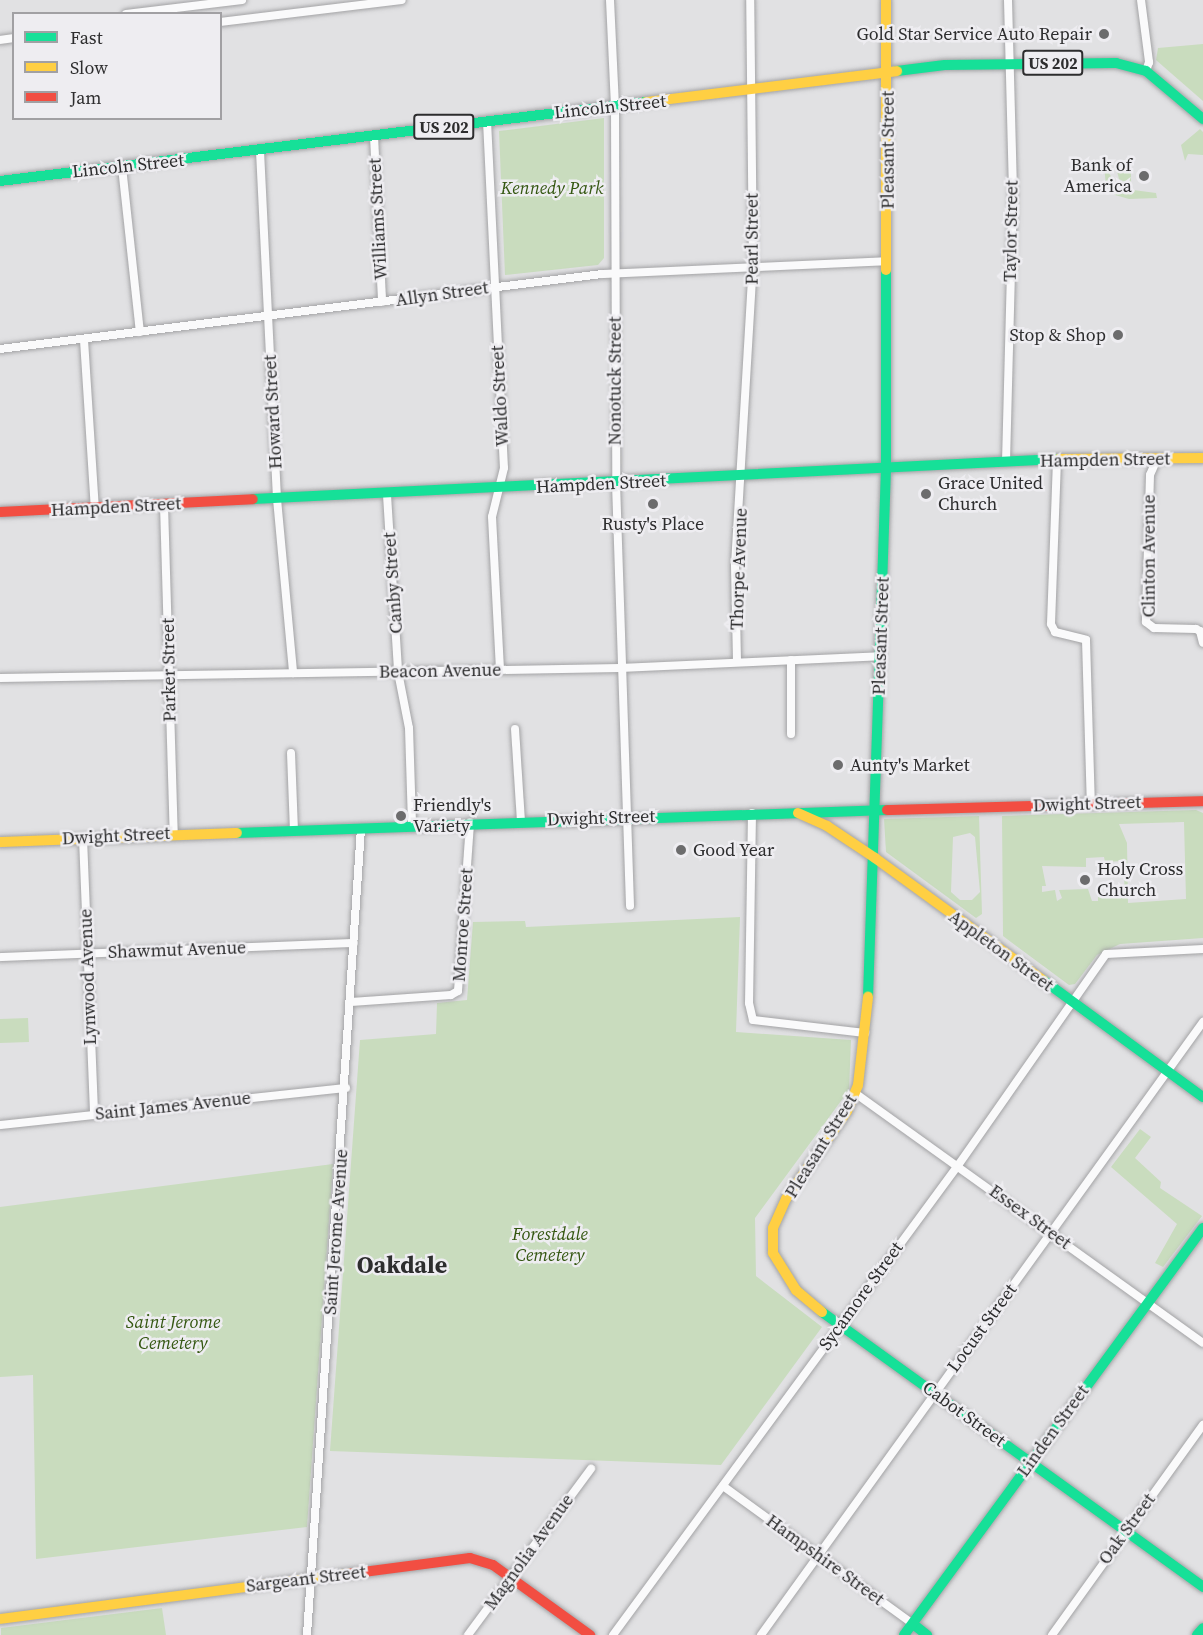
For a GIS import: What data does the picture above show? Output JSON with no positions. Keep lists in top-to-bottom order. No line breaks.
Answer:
{"streets":{"main road":["US 202","Lincoln Street","Pleasant Street","Hampden Street","Dwight Street","Appleton Street","Cabot Street","Linden Street","Hampshire Street","Sargeant Street"],"street":["Williams Street","Taylor Street","Pearl Street","Allyn Street","Nonotuck Street","Waldo Street","Howard Street","Clinton Avenue","Thorpe Avenue","Canby Street","Parker Street","Beacon Avenue","Monroe Street","Shawmut Avenue","Lynwood Avenue","Saint James Avenue","Essex Street","Saint Jerome Avenue","Sycamore Street","Locust Street","Oak Street","Magnolia Avenue"]},"crossings":[["Lincoln Street","Pleasant Street"],["Lincoln Street","Williams Street"],["Lincoln Street","Taylor Street"],["Lincoln Street","Pearl Street"],["Lincoln Street","Nonotuck Street"],["Lincoln Street","Waldo Street"],["Lincoln Street","Howard Street"],["Pleasant Street","Allyn Street"],["Pleasant Street","Hampden Street"],["Pleasant Street","Beacon Avenue"],["Pleasant Street","Dwight Street"],["Pleasant Street","Appleton Street"],["Pleasant Street","Essex Street"],["Pleasant Street","Cabot Street"],["Williams Street","Allyn Street"],["Taylor Street","Hampden Street"],["Pearl Street","Allyn Street"],["Pearl Street","Hampden Street"],["Pearl Street","Thorpe Avenue"],["Allyn Street","Nonotuck Street"],["Allyn Street","Waldo Street"],["Allyn Street","Howard Street"],["Nonotuck Street","Hampden Street"],["Nonotuck Street","Beacon Avenue"],["Nonotuck Street","Dwight Street"],["Waldo Street","Hampden Street"],["Waldo Street","Beacon Avenue"],["Howard Street","Hampden Street"],["Howard Street","Beacon Avenue"],["Hampden Street","Clinton Avenue"],["Hampden Street","Thorpe Avenue"],["Hampden Street","Canby Street"],["Hampden Street","Parker Street"],["Thorpe Avenue","Beacon Avenue"],["Canby Street","Beacon Avenue"],["Canby Street","Dwight Street"],["Parker Street","Beacon Avenue"],["Parker Street","Dwight Street"],["Dwight Street","Monroe Street"],["Dwight Street","Appleton Street"],["Dwight Street","Lynwood Avenue"],["Dwight Street","Saint Jerome Avenue"],["Monroe Street","Saint Jerome Avenue"],["Shawmut Avenue","Lynwood Avenue"],["Shawmut Avenue","Saint Jerome Avenue"],["Appleton Street","Sycamore Street"],["Appleton Street","Locust Street"],["Lynwood Avenue","Saint James Avenue"],["Saint James Avenue","Saint Jerome Avenue"],["Essex Street","Sycamore Street"],["Essex Street","Locust Street"],["Essex Street","Linden Street"],["Saint Jerome Avenue","Sargeant Street"],["Sycamore Street","Cabot Street"],["Sycamore Street","Hampshire Street"],["Locust Street","Cabot Street"],["Locust Street","Hampshire Street"],["Cabot Street","Linden Street"],["Cabot Street","Oak Street"],["Linden Street","Hampshire Street"],["Magnolia Avenue","Sargeant Street"]],"districts":["Oakdale"],"parks":["Kennedy Park","Forestdale Cemetery","Saint Jerome Cemetery"],"places":["Gold Star Service Auto Repair","Bank of America","Stop & Shop","Grace United Church","Rusty's Place","Aunty's Market","Friendly's Variety","Good Year","Holy Cross Church"],"legend":["Fast","Slow","Jam"]}
